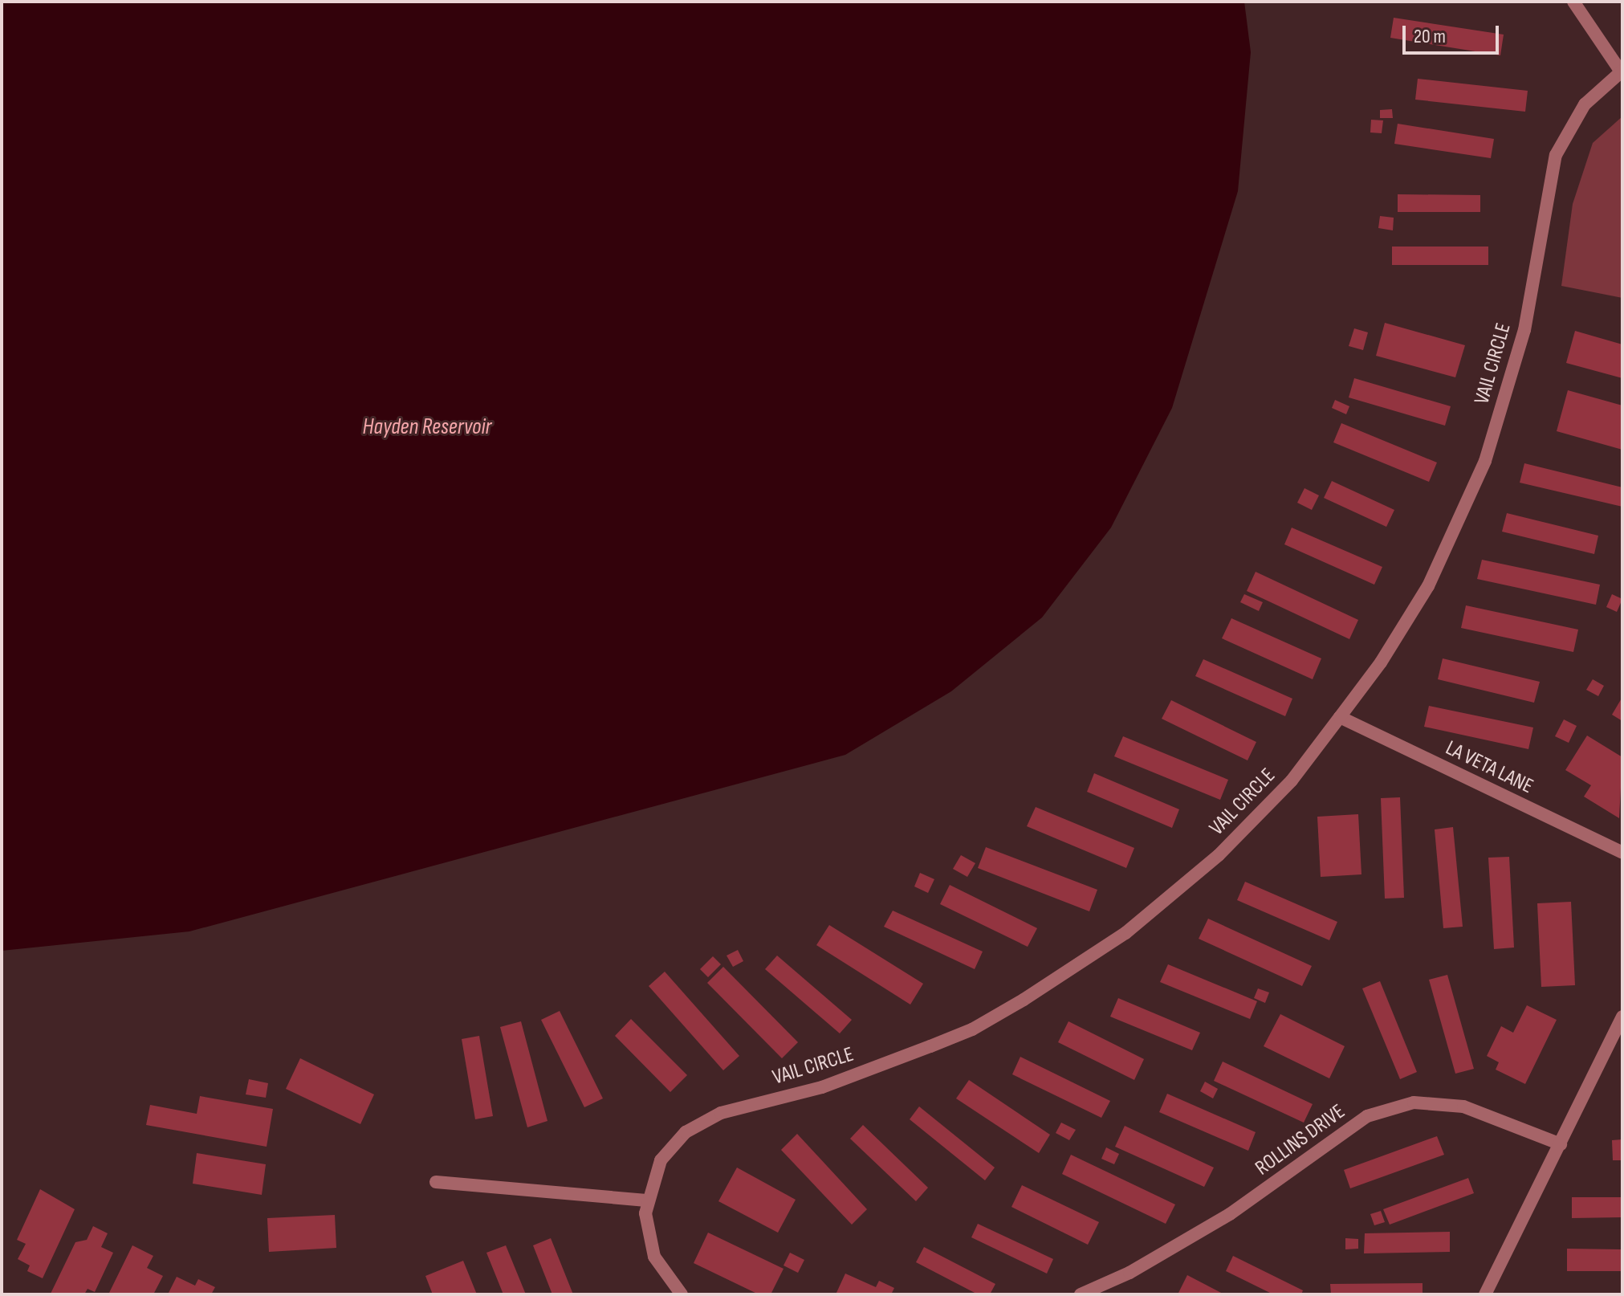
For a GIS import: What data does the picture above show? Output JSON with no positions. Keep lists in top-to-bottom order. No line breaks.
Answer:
{"streets":{"street":["VAIL CIRCLE","LA VETA LANE","ROLLINS DRIVE"]},"crossings":[["VAIL CIRCLE","LA VETA LANE"]],"water":["Hayden Reservoir"],"scale_bar":"20 m"}
